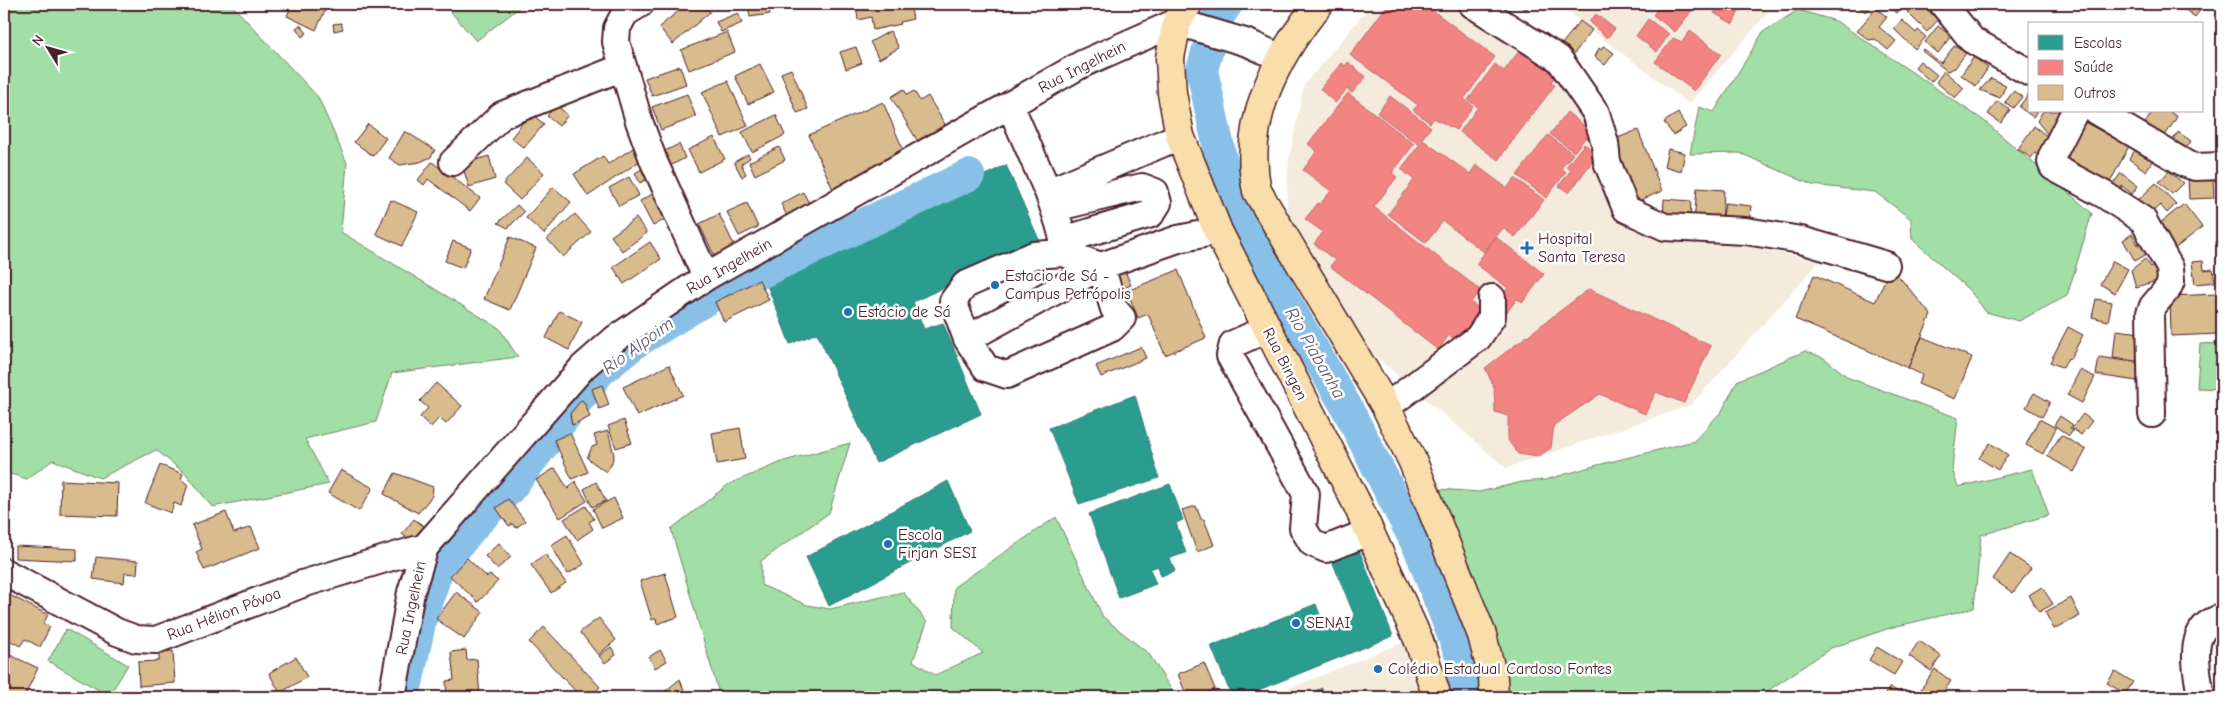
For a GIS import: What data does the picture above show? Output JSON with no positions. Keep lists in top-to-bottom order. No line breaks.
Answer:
{"streets":{"main road":["Rua Bingen"],"street":["Rua Ingelhein","Rua Hélion Póvoa"]},"crossings":[["Rua Ingelhein","Rua Bingen"],["Rua Ingelhein","Rua Hélion Póvoa"]],"water":["Rio Alpoim","Rio Piabanha"],"places":{"health":["Hospital Santa Teresa"],"other":["Estacio de Sá - Campus Petrópolis","Estácio de Sá","Escola Firjan SESI","SENAI","Colédio Estadual Cardoso Fontes"]},"legend":["Escolas","Saúde","Outros"],"north":"top left"}
